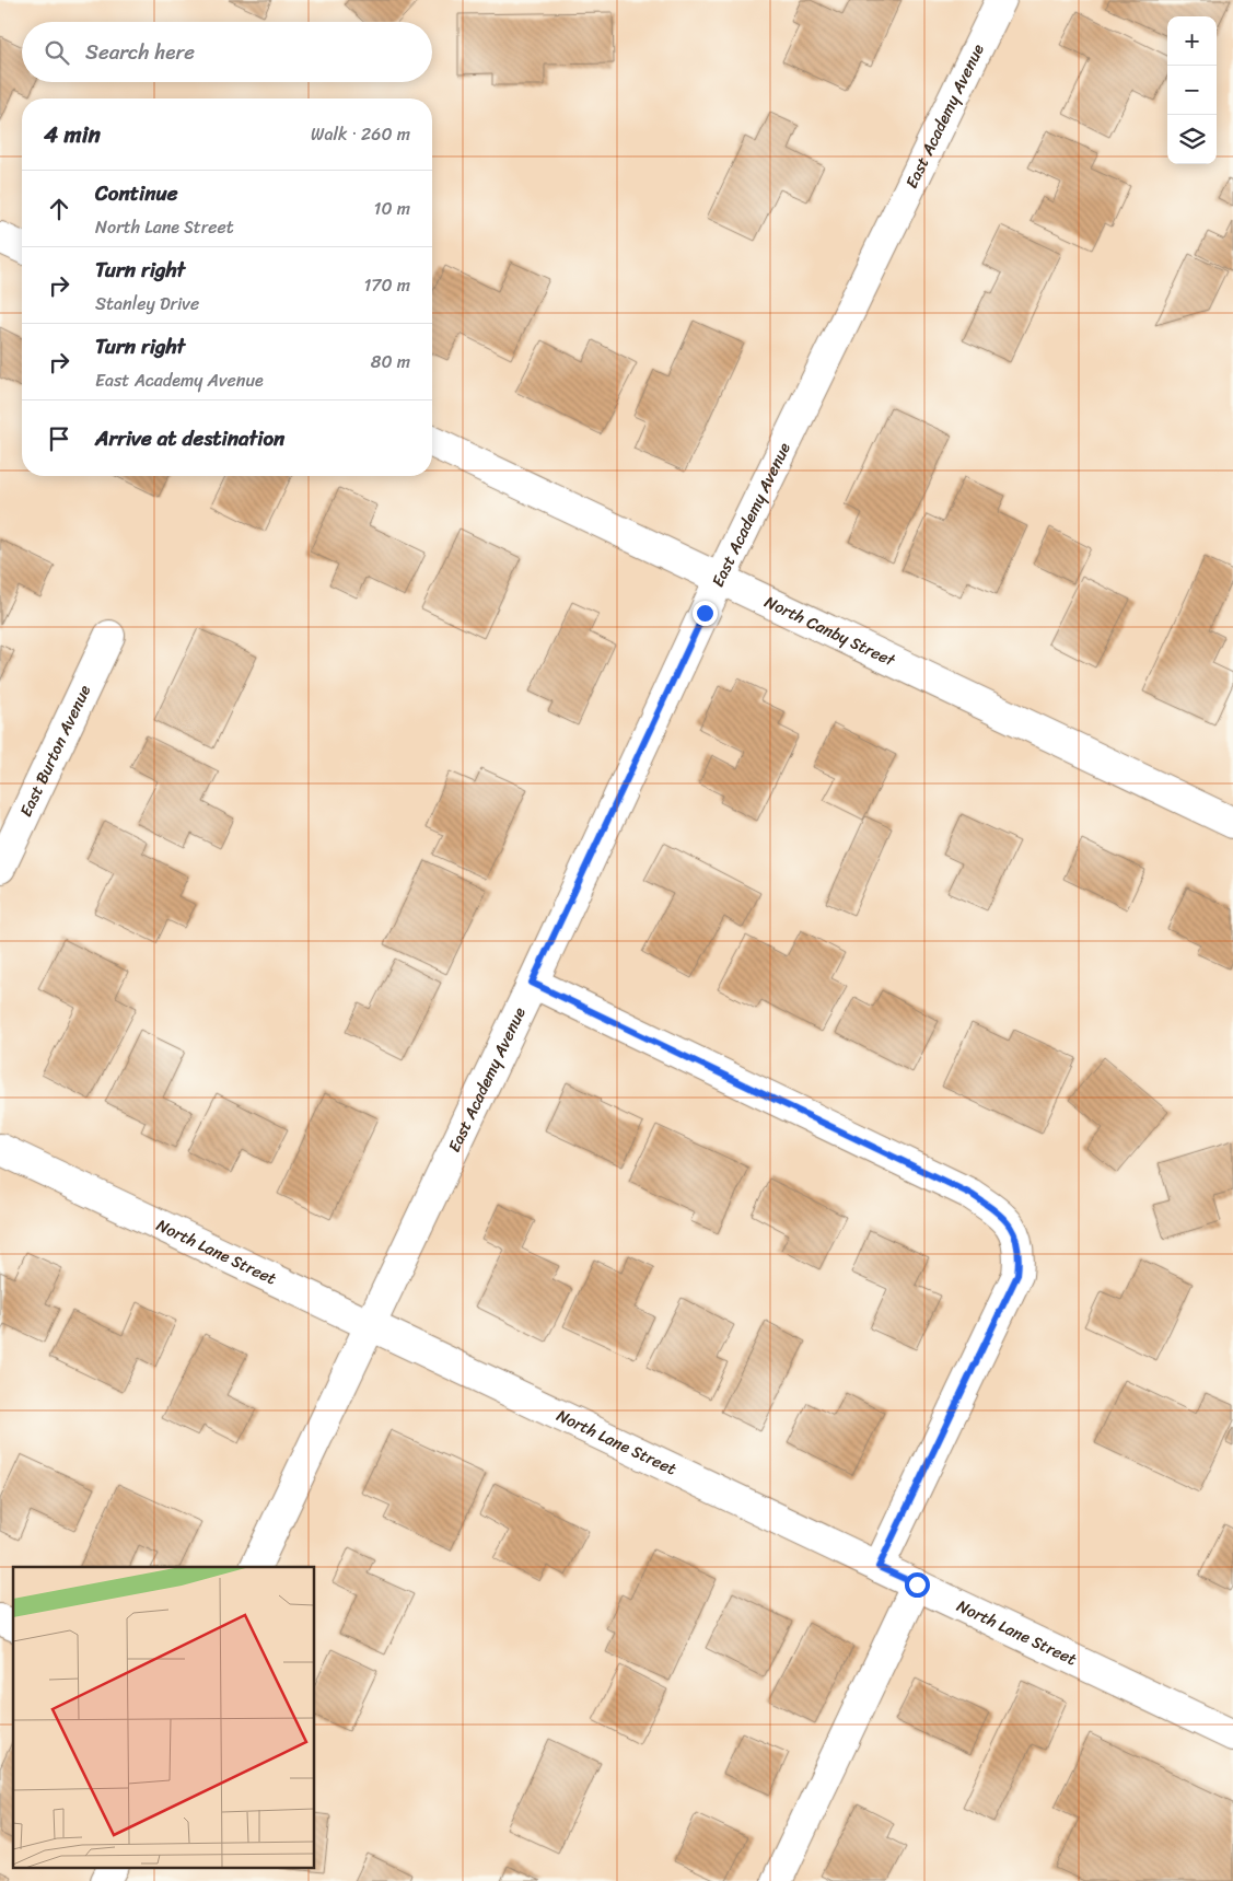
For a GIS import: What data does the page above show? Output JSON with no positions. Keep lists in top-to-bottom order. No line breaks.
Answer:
{"streets":{"street":["East Academy Avenue","North Canby Street","East Burton Avenue","North Lane Street"]},"crossings":[["East Academy Avenue","North Canby Street"],["East Academy Avenue","North Lane Street"]],"page":{"map_buttons":["+","−"],"search":"Search here","heading":["4 min","Walk · 260 m"],"list":[["Continue","North Lane Street","10 m"],["Turn right","Stanley Drive","170 m"],["Turn right","East Academy Avenue","80 m"],"Arrive at destination"]}}
